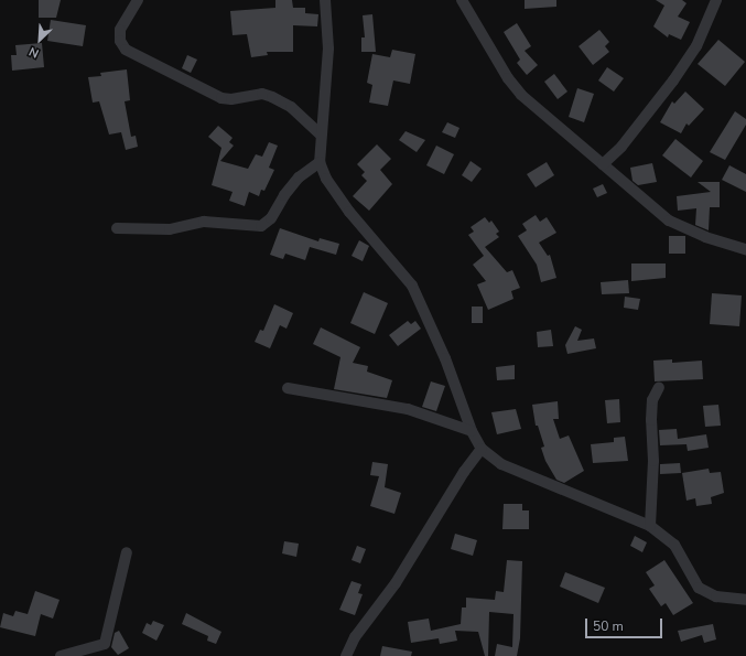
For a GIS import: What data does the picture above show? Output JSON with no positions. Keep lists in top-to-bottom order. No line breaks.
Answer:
{"scale_bar":"50 m","north":"bottom left"}
